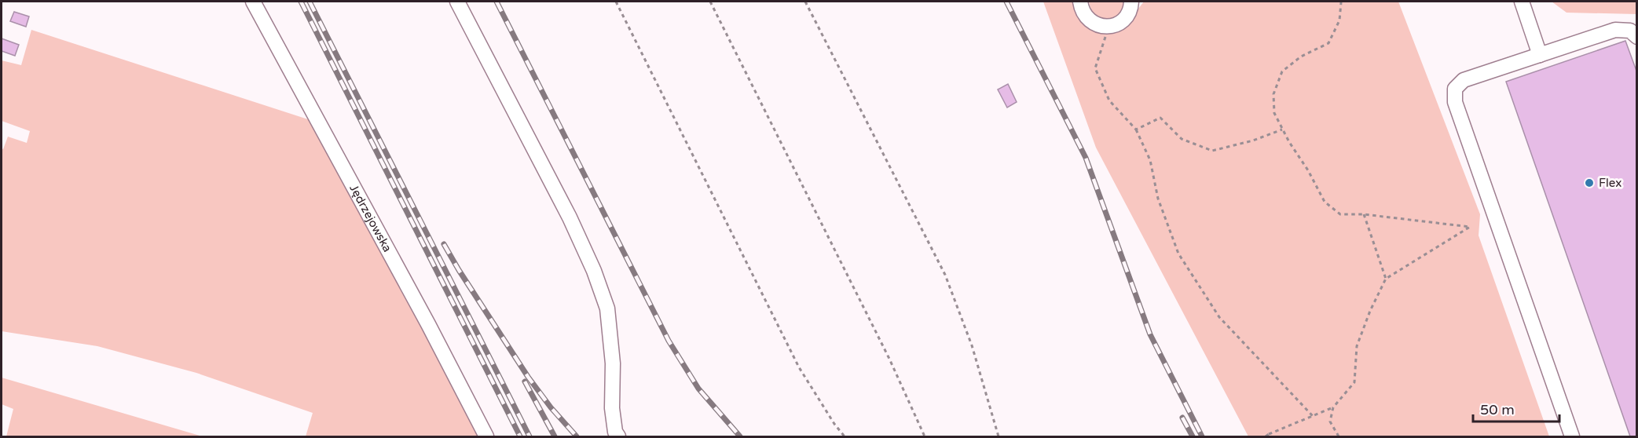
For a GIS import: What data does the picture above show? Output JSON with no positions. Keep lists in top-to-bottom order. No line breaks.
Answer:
{"streets":{"street":["Jędrzejowska"]},"places":["Flex"],"scale_bar":"50 m"}
